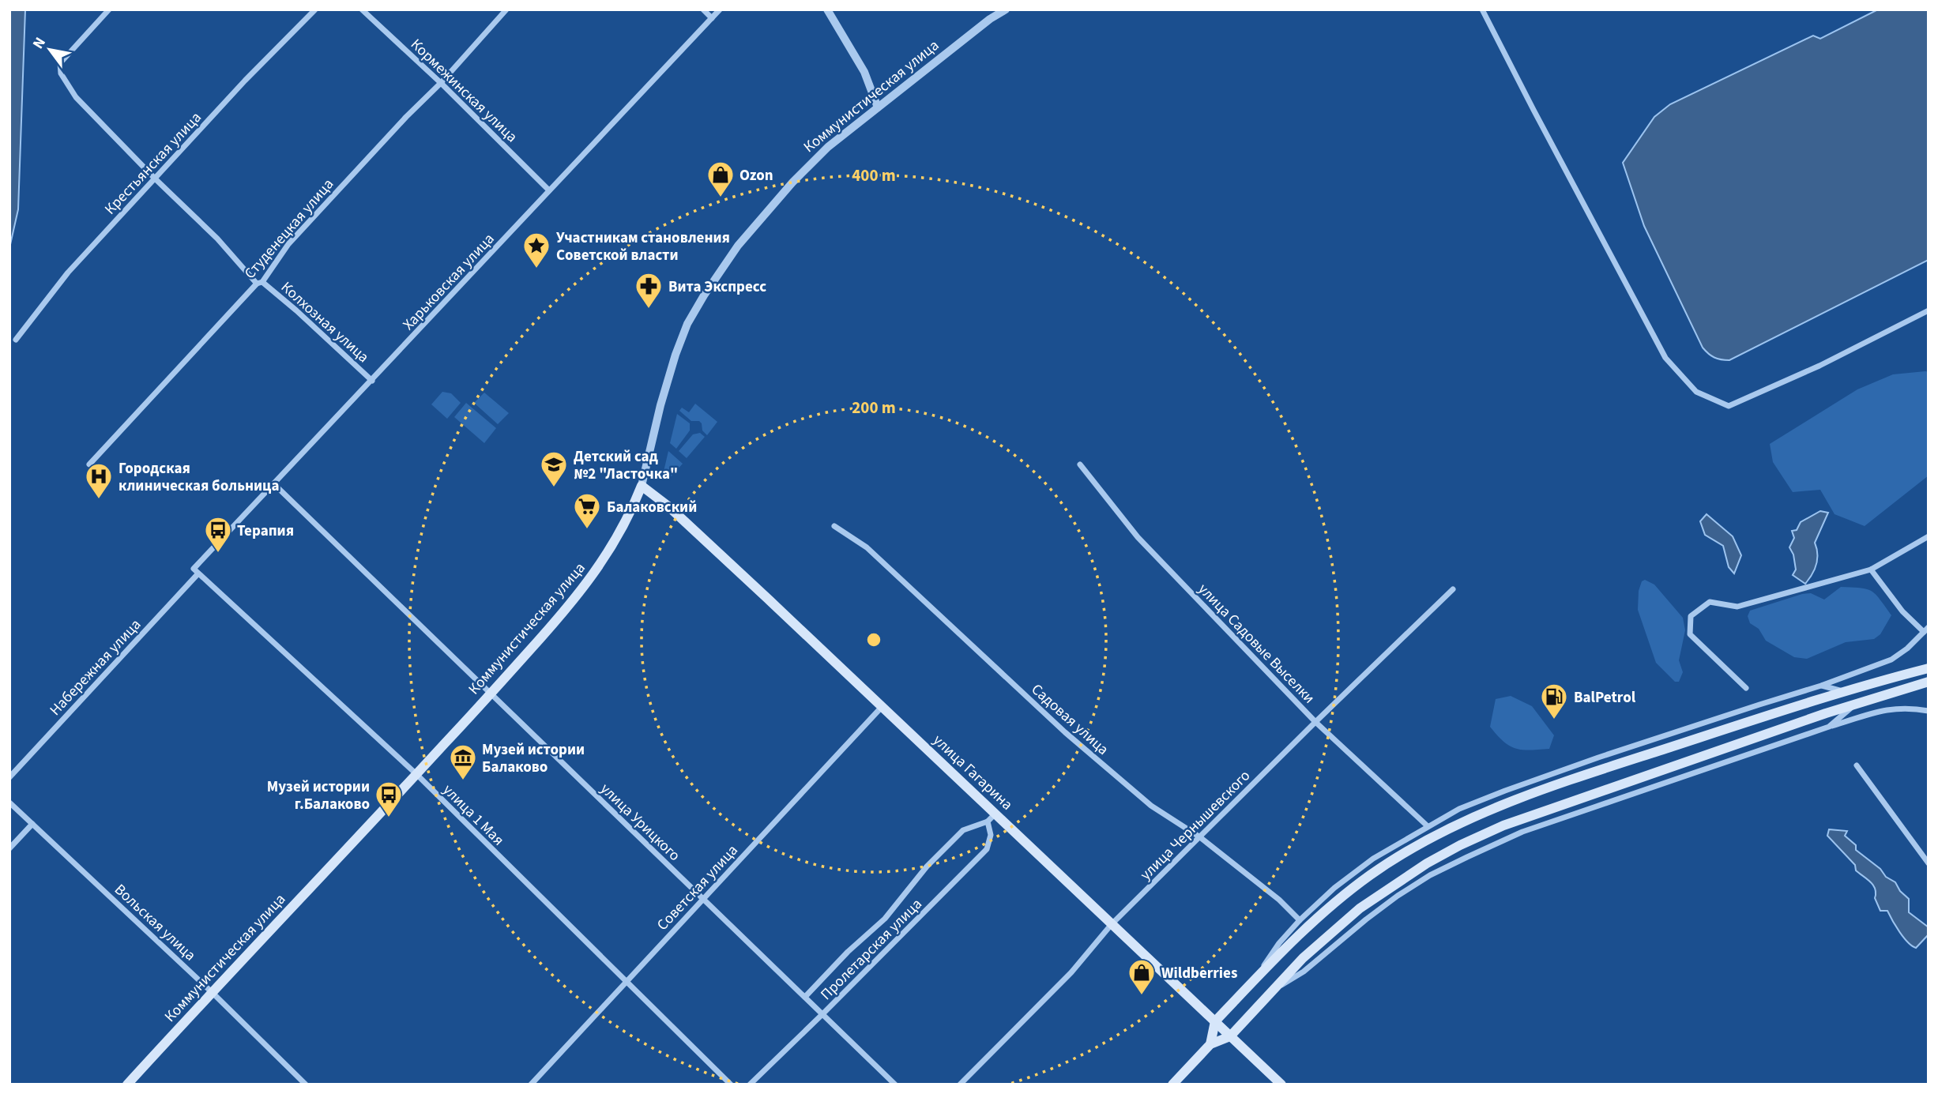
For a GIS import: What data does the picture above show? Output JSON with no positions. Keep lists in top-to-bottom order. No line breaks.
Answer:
{"streets":{"main road":["Коммунистическая улица","улица Гагарина"],"street":["Кормежинская улица","Крестьянская улица","Студенецкая улица","Харьковская улица","Колхозная улица","улица Садовые Выселки","Набережная улица","Садовая улица","улица 1 Мая","улица Урицкого","улица Чернышевского","Советская улица","Вольская улица","Пролетарская улица"]},"crossings":[["Кормежинская улица","Студенецкая улица"],["Кормежинская улица","Харьковская улица"],["Коммунистическая улица","улица Гагарина"],["Коммунистическая улица","улица 1 Мая"],["Коммунистическая улица","улица Урицкого"],["Коммунистическая улица","Вольская улица"],["Крестьянская улица","Колхозная улица"],["Студенецкая улица","Колхозная улица"],["Харьковская улица","Колхозная улица"],["Харьковская улица","Набережная улица"],["Харьковская улица","улица 1 Мая"],["Харьковская улица","улица Урицкого"],["улица Садовые Выселки","улица Чернышевского"],["Набережная улица","улица 1 Мая"],["Садовая улица","улица Чернышевского"],["улица Гагарина","улица Чернышевского"],["улица Гагарина","Советская улица"],["улица Гагарина","Пролетарская улица"],["улица 1 Мая","Советская улица"],["улица Урицкого","Советская улица"],["улица Урицкого","Пролетарская улица"]],"places":{"shop":["Ozon","Wildberries"],"place":["Участникам становления Советской власти"],"pharmacy":["Вита Экспресс"],"school or university":["Детский сад №2 \"Ласточка\""],"hospital":["Городская клиническая больница"],"supermarket":["Балаковский"],"bus stop":["Терапия","Музей истории г.Балаково"],"fuel station":["BalPetrol"],"museum":["Музей истории Балаково"]},"north":"top left","rings":["400 m","200 m"]}
